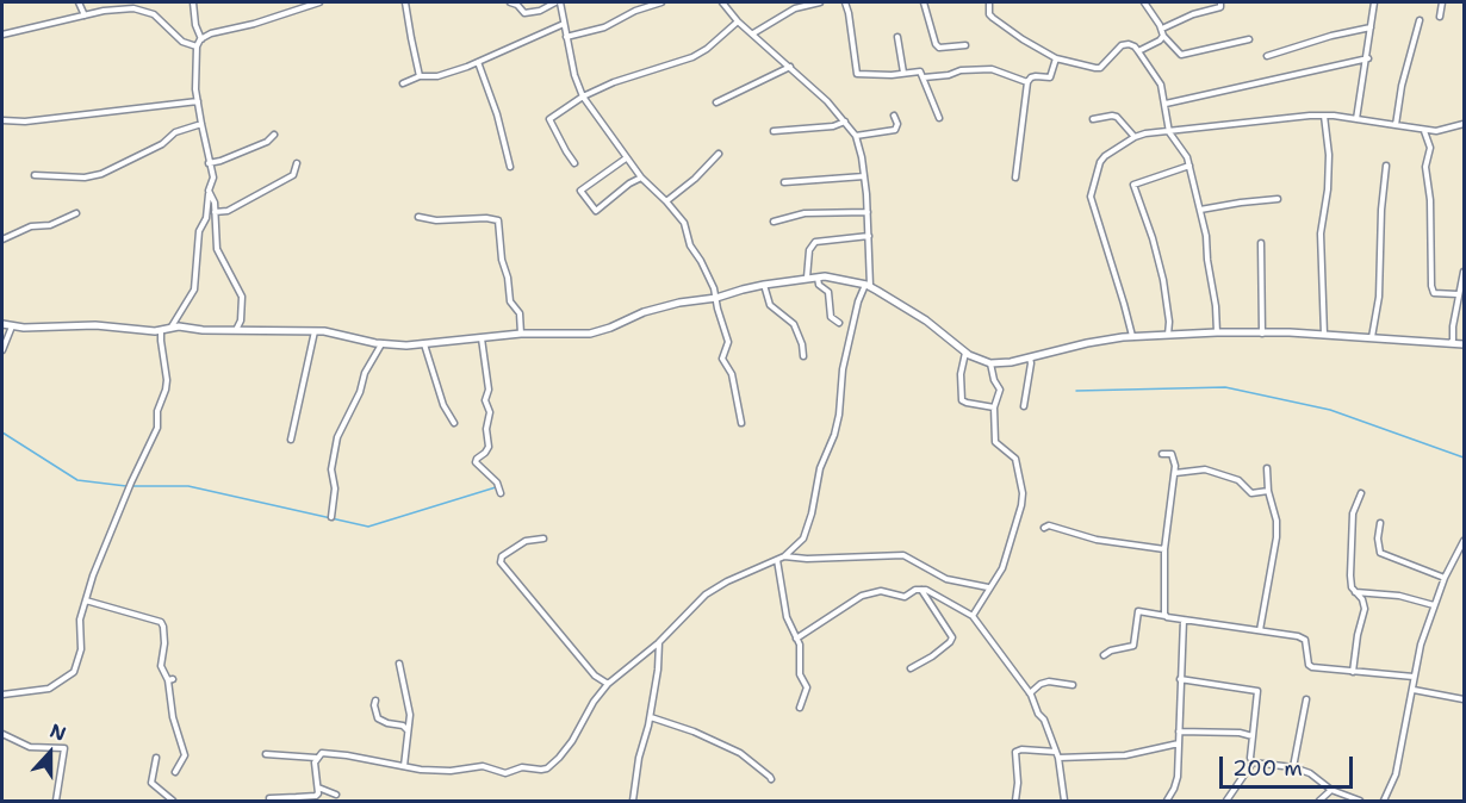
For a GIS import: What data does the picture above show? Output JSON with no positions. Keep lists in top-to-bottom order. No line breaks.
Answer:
{"scale_bar":"200 m","north":"top"}
